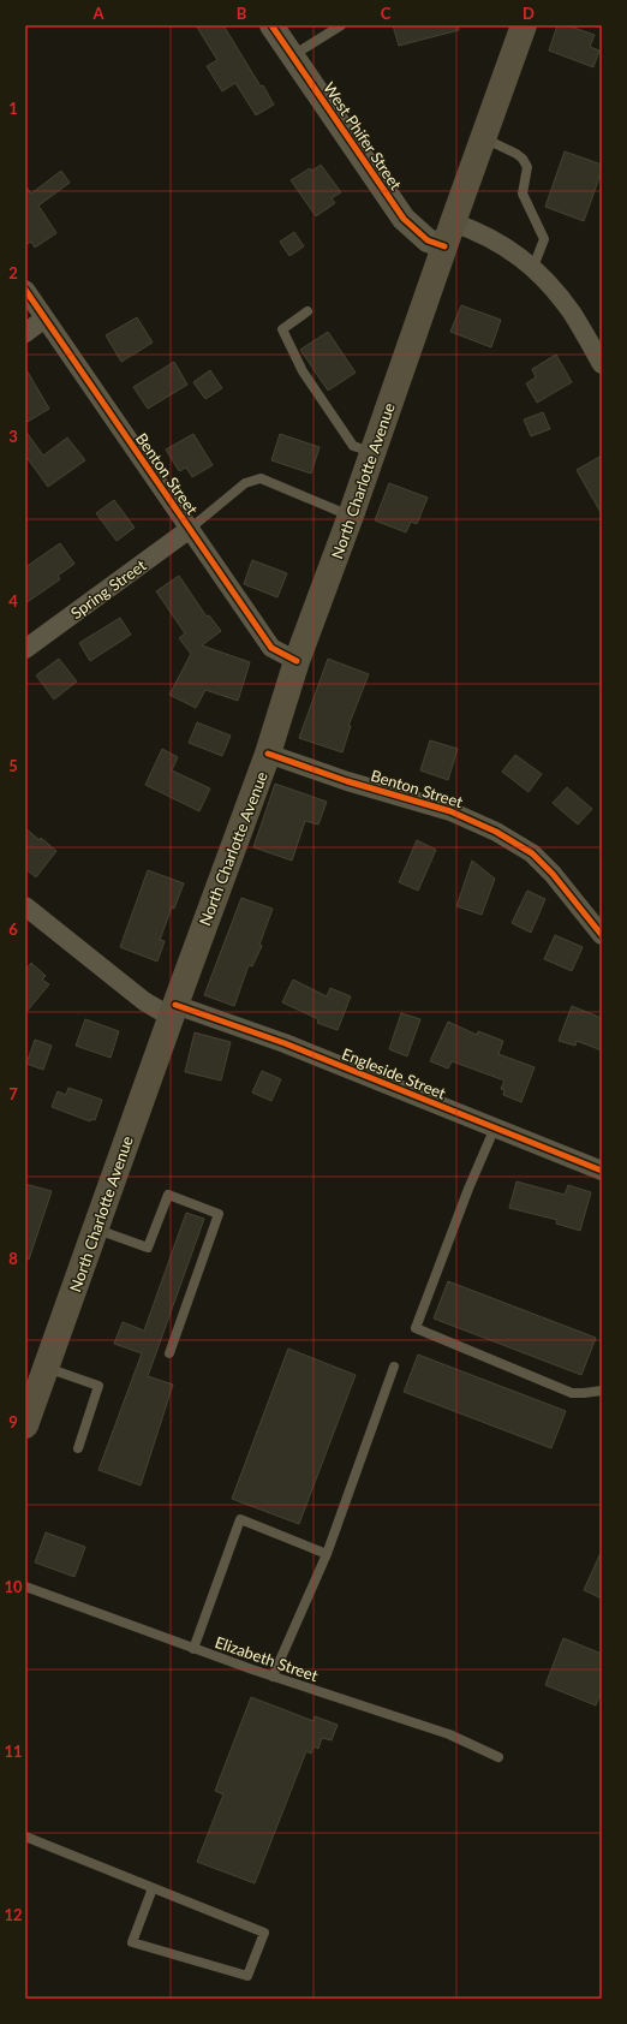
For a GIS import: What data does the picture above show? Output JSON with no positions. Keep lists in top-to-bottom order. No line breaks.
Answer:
{"streets":{"main road":["North Charlotte Avenue"],"street":["West Phifer Street","Benton Street","Spring Street","Engleside Street"],"lane":["Elizabeth Street"]},"crossings":[["West Phifer Street","North Charlotte Avenue"],["Benton Street","North Charlotte Avenue"],["Benton Street","Spring Street"],["North Charlotte Avenue","Engleside Street"]],"grid":{"columns":["A","B","C","D"],"rows":["1","2","3","4","5","6","7","8","9","10","11","12"]}}
